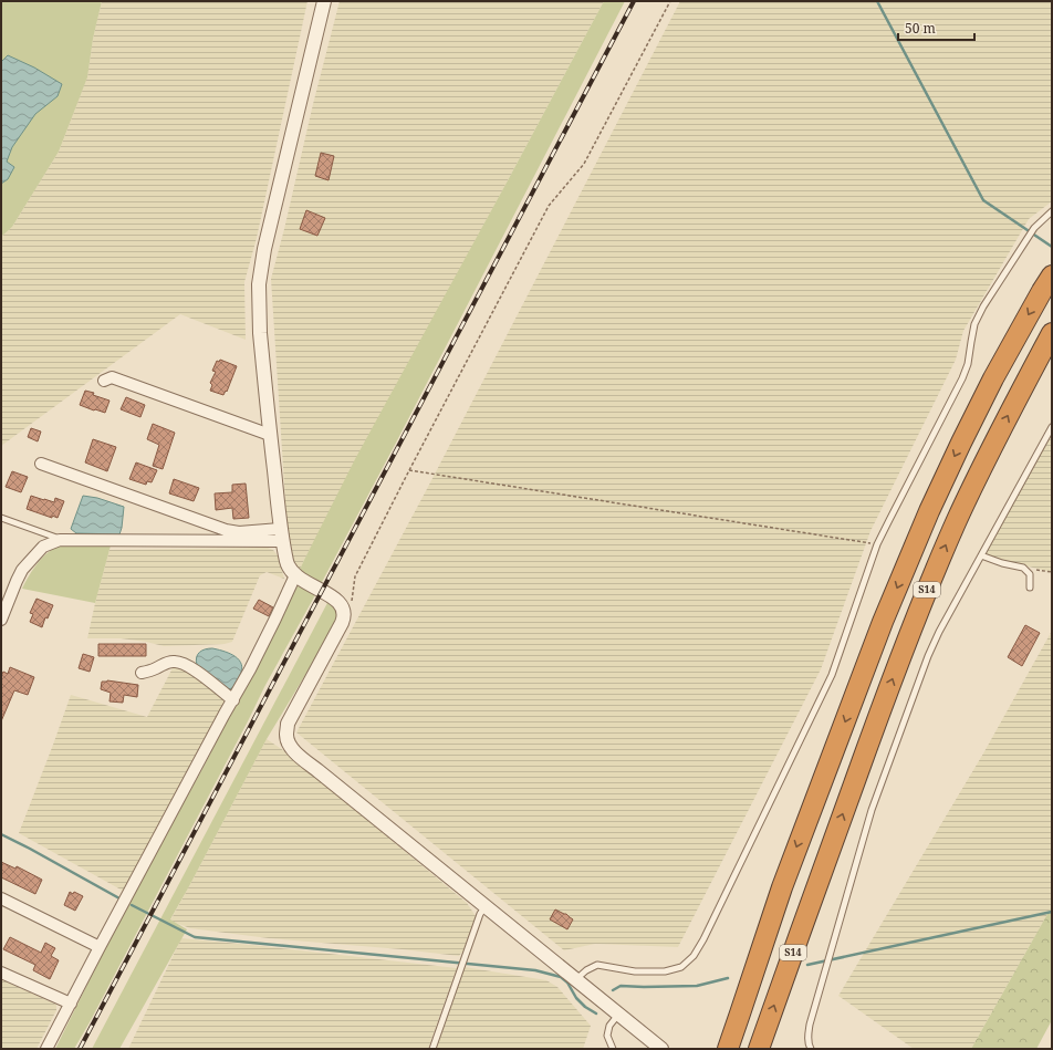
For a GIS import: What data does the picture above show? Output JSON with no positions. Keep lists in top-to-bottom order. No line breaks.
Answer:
{"streets":{"highway":["S14"]},"scale_bar":"50 m"}
